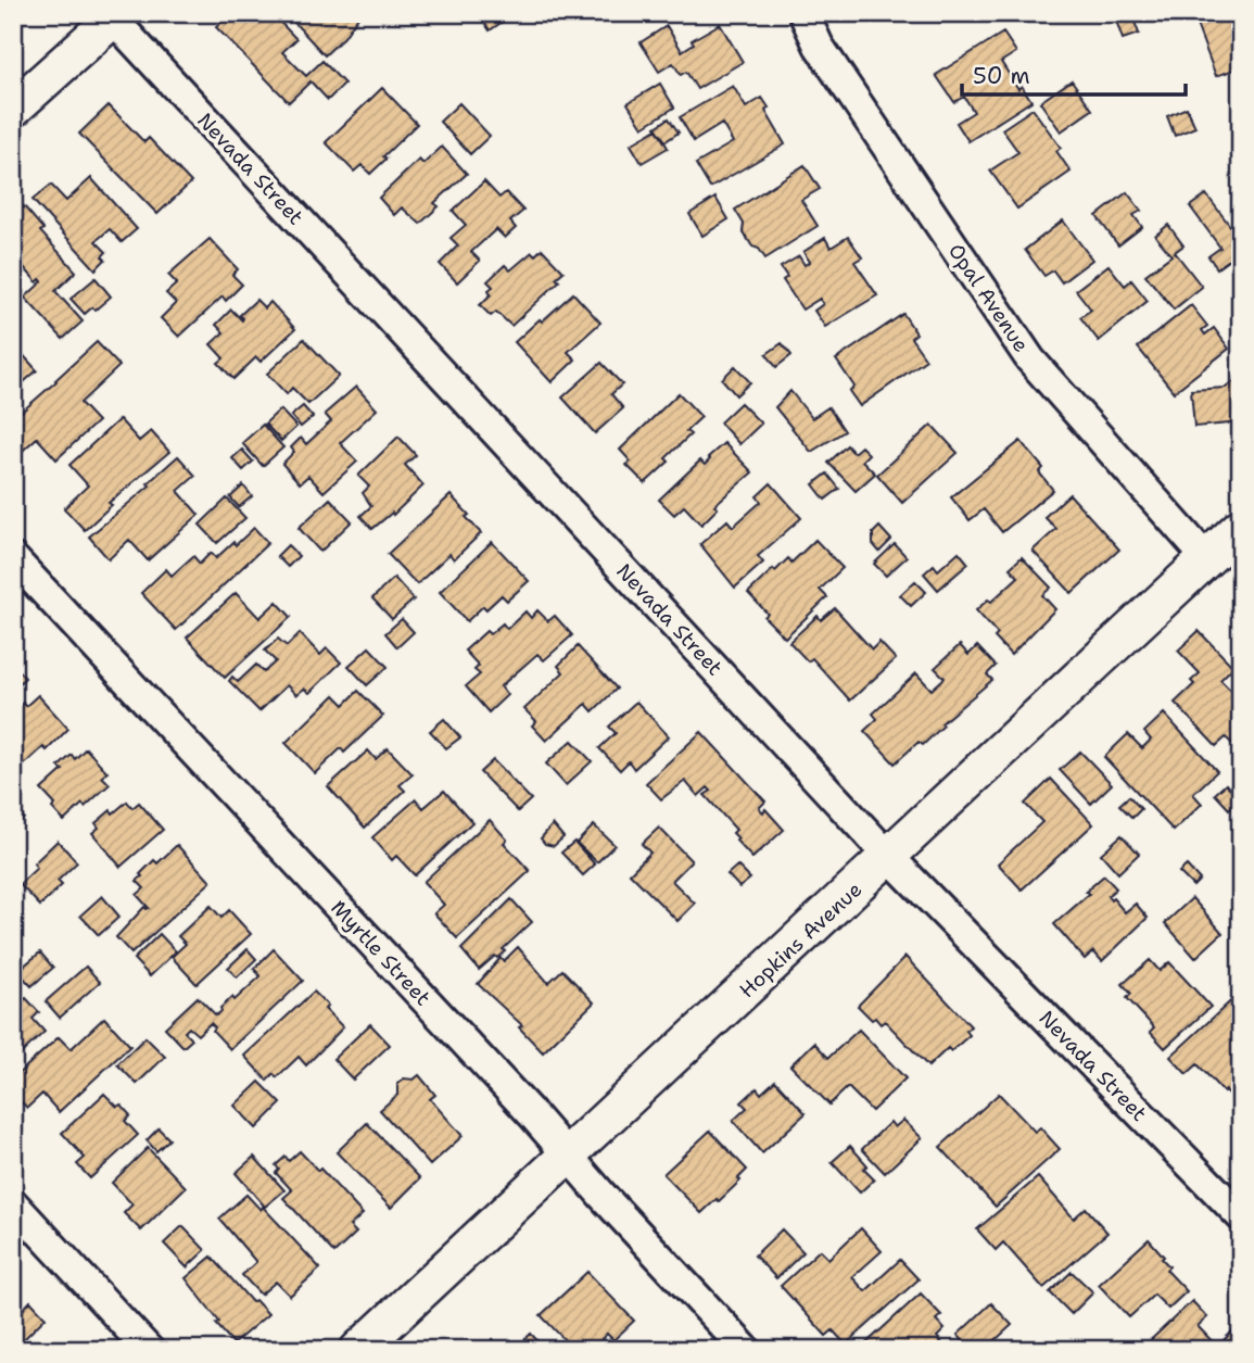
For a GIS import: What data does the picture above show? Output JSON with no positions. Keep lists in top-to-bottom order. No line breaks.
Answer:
{"streets":{"street":["Nevada Street","Opal Avenue","Hopkins Avenue","Myrtle Street"]},"crossings":[["Nevada Street","Hopkins Avenue"],["Opal Avenue","Hopkins Avenue"],["Hopkins Avenue","Myrtle Street"]],"scale_bar":"50 m"}
